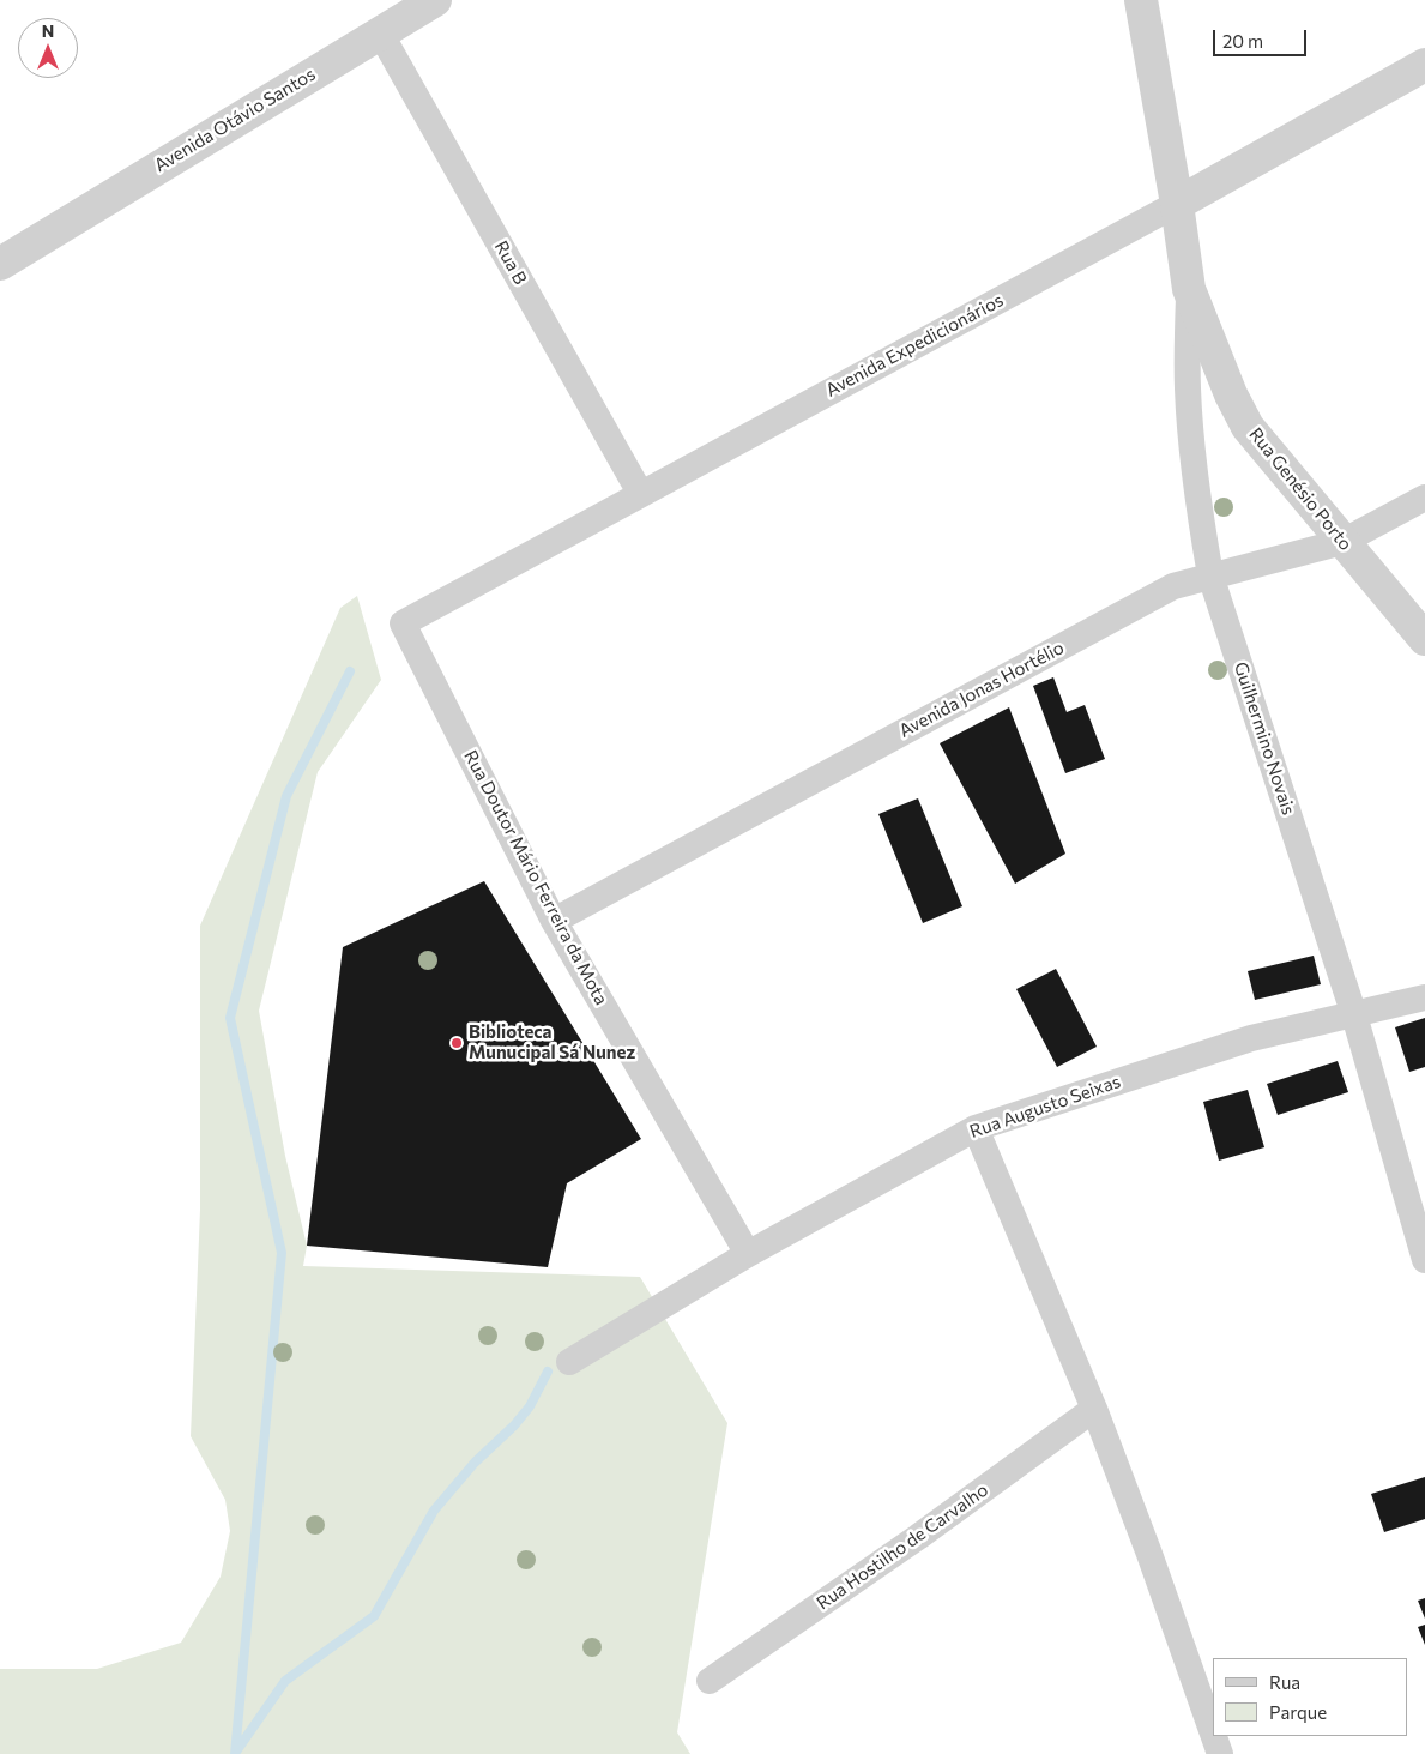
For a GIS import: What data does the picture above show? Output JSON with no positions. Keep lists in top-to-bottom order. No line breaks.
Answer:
{"streets":{"street":["Avenida Otávio Santos","Rua B","Avenida Expedicionários","Rua Genésio Porto","Avenida Jonas Hortélio","Guilhermino Novais","Rua Doutor Mário Ferreira da Mota","Rua Augusto Seixas","Rua Hostilho de Carvalho"]},"crossings":[["Avenida Otávio Santos","Rua B"],["Rua B","Avenida Expedicionários"],["Avenida Expedicionários","Guilhermino Novais"],["Avenida Expedicionários","Rua Doutor Mário Ferreira da Mota"],["Rua Genésio Porto","Avenida Jonas Hortélio"],["Rua Genésio Porto","Guilhermino Novais"],["Avenida Jonas Hortélio","Guilhermino Novais"],["Avenida Jonas Hortélio","Rua Doutor Mário Ferreira da Mota"],["Guilhermino Novais","Rua Augusto Seixas"],["Rua Doutor Mário Ferreira da Mota","Rua Augusto Seixas"]],"places":["Biblioteca Munucipal Sá Nunez"],"legend":["Rua","Parque"],"scale_bar":"20 m","north":"top"}
